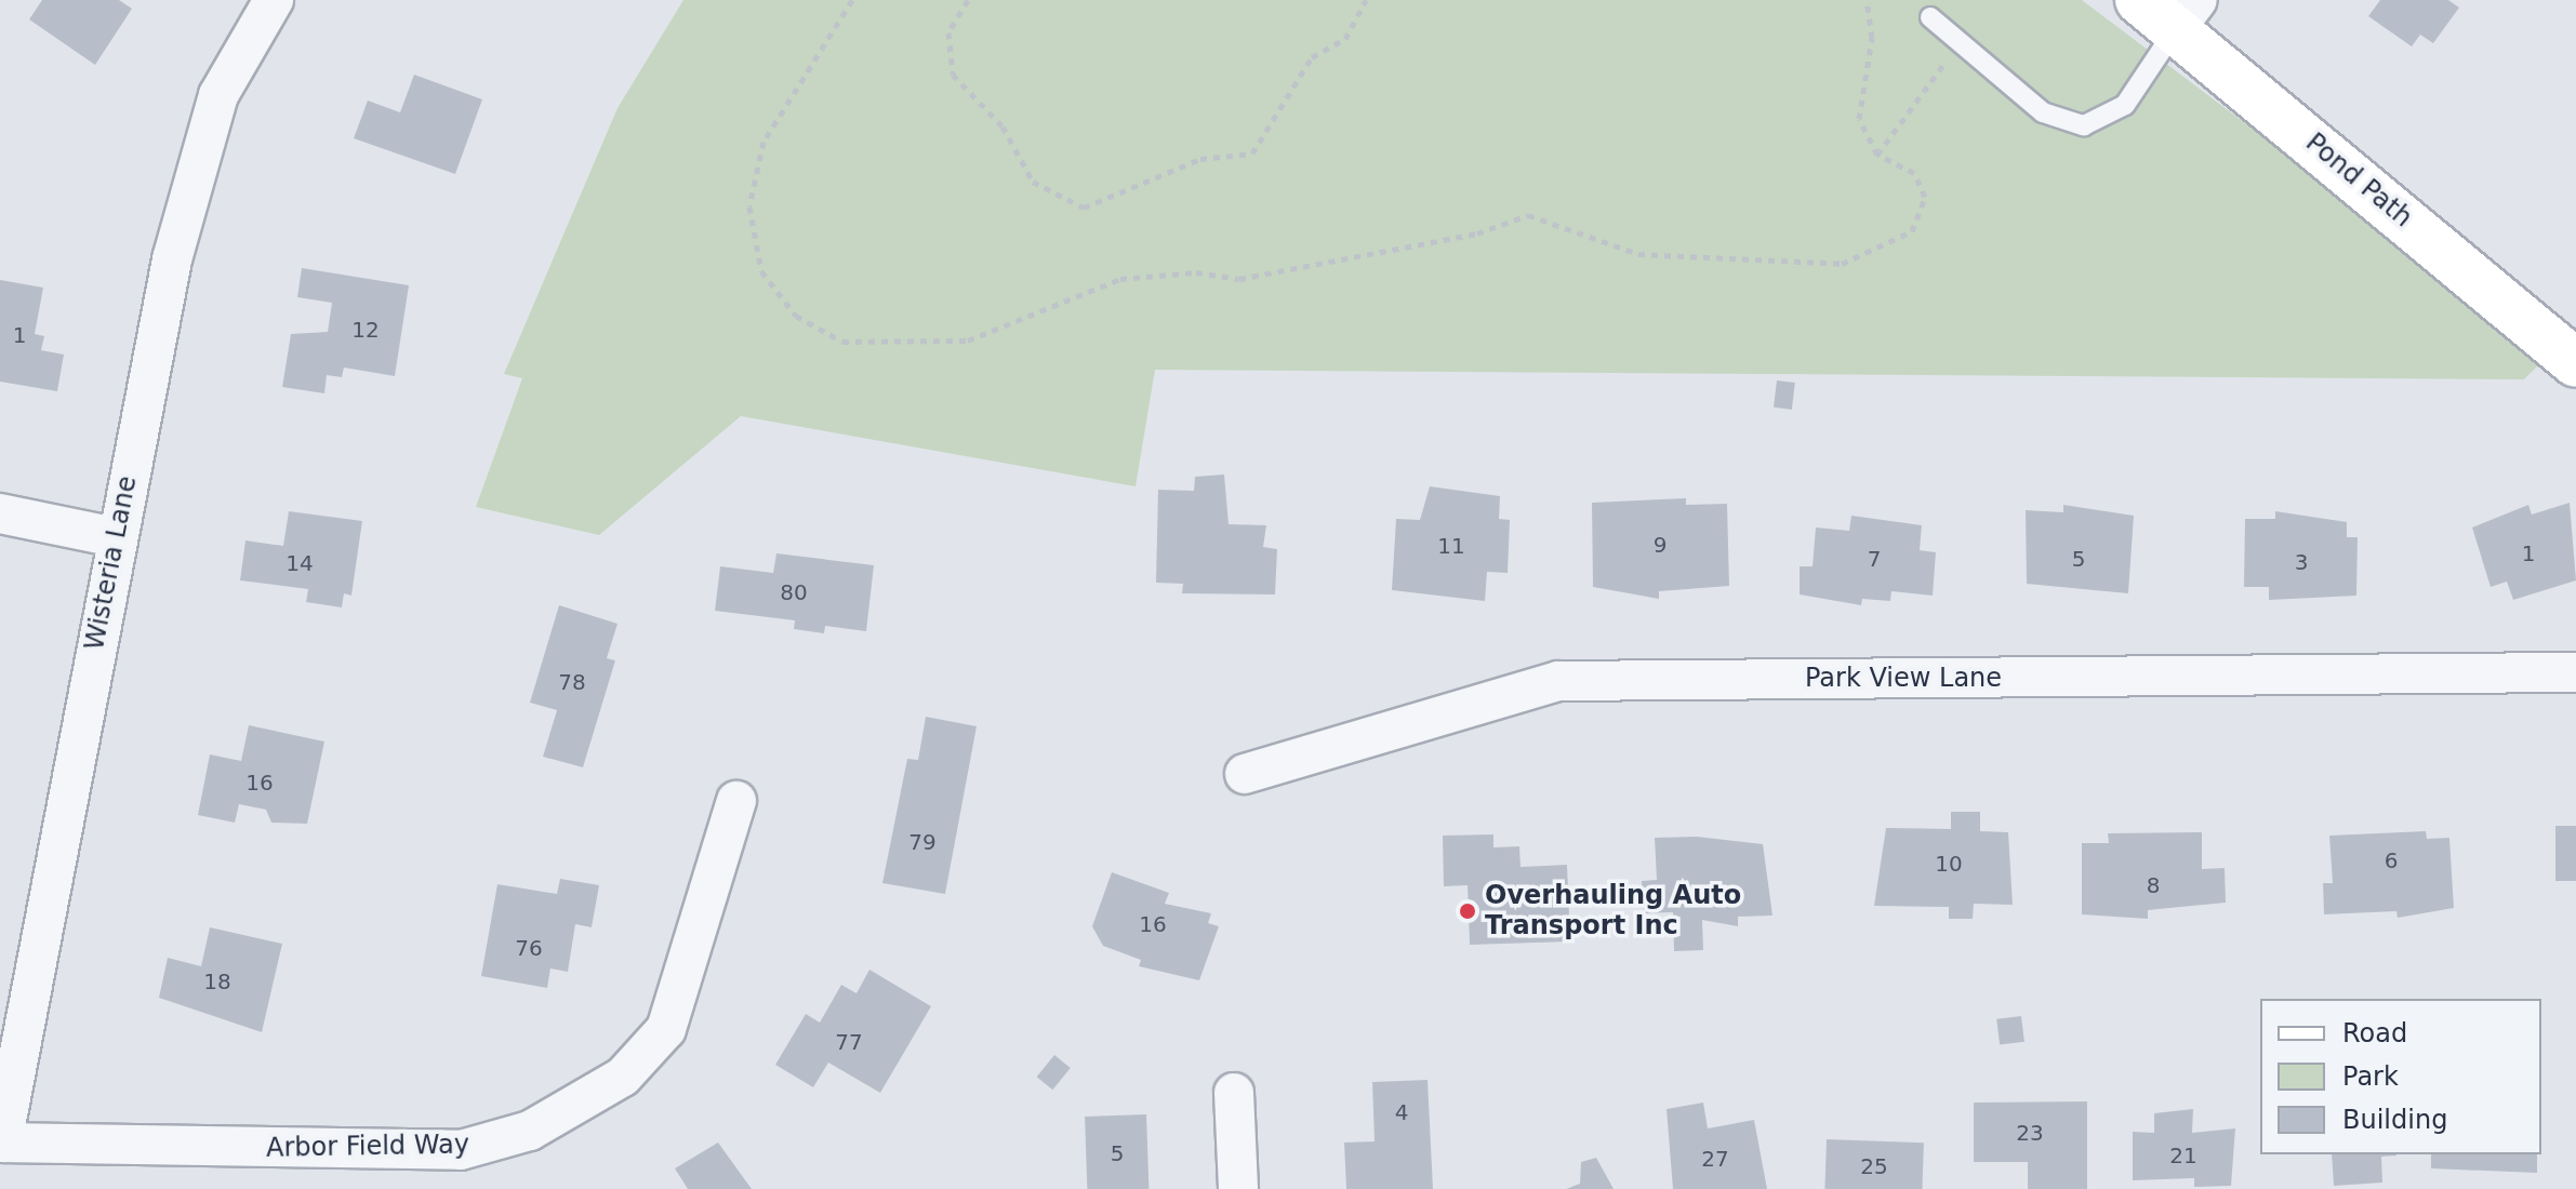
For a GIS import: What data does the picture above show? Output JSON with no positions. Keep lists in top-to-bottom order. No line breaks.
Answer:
{"streets":{"street":["Pond Path","Wisteria Lane","Park View Lane","Arbor Field Way"]},"crossings":[["Wisteria Lane","Arbor Field Way"]],"places":["Overhauling Auto Transport Inc"],"house_numbers":["12","1","9","11","1","7","5","3","14","80","78","16","79","6","10","8","16","76","18","77","4","23","5","21","27","25"],"legend":["Road","Park","Building"]}
